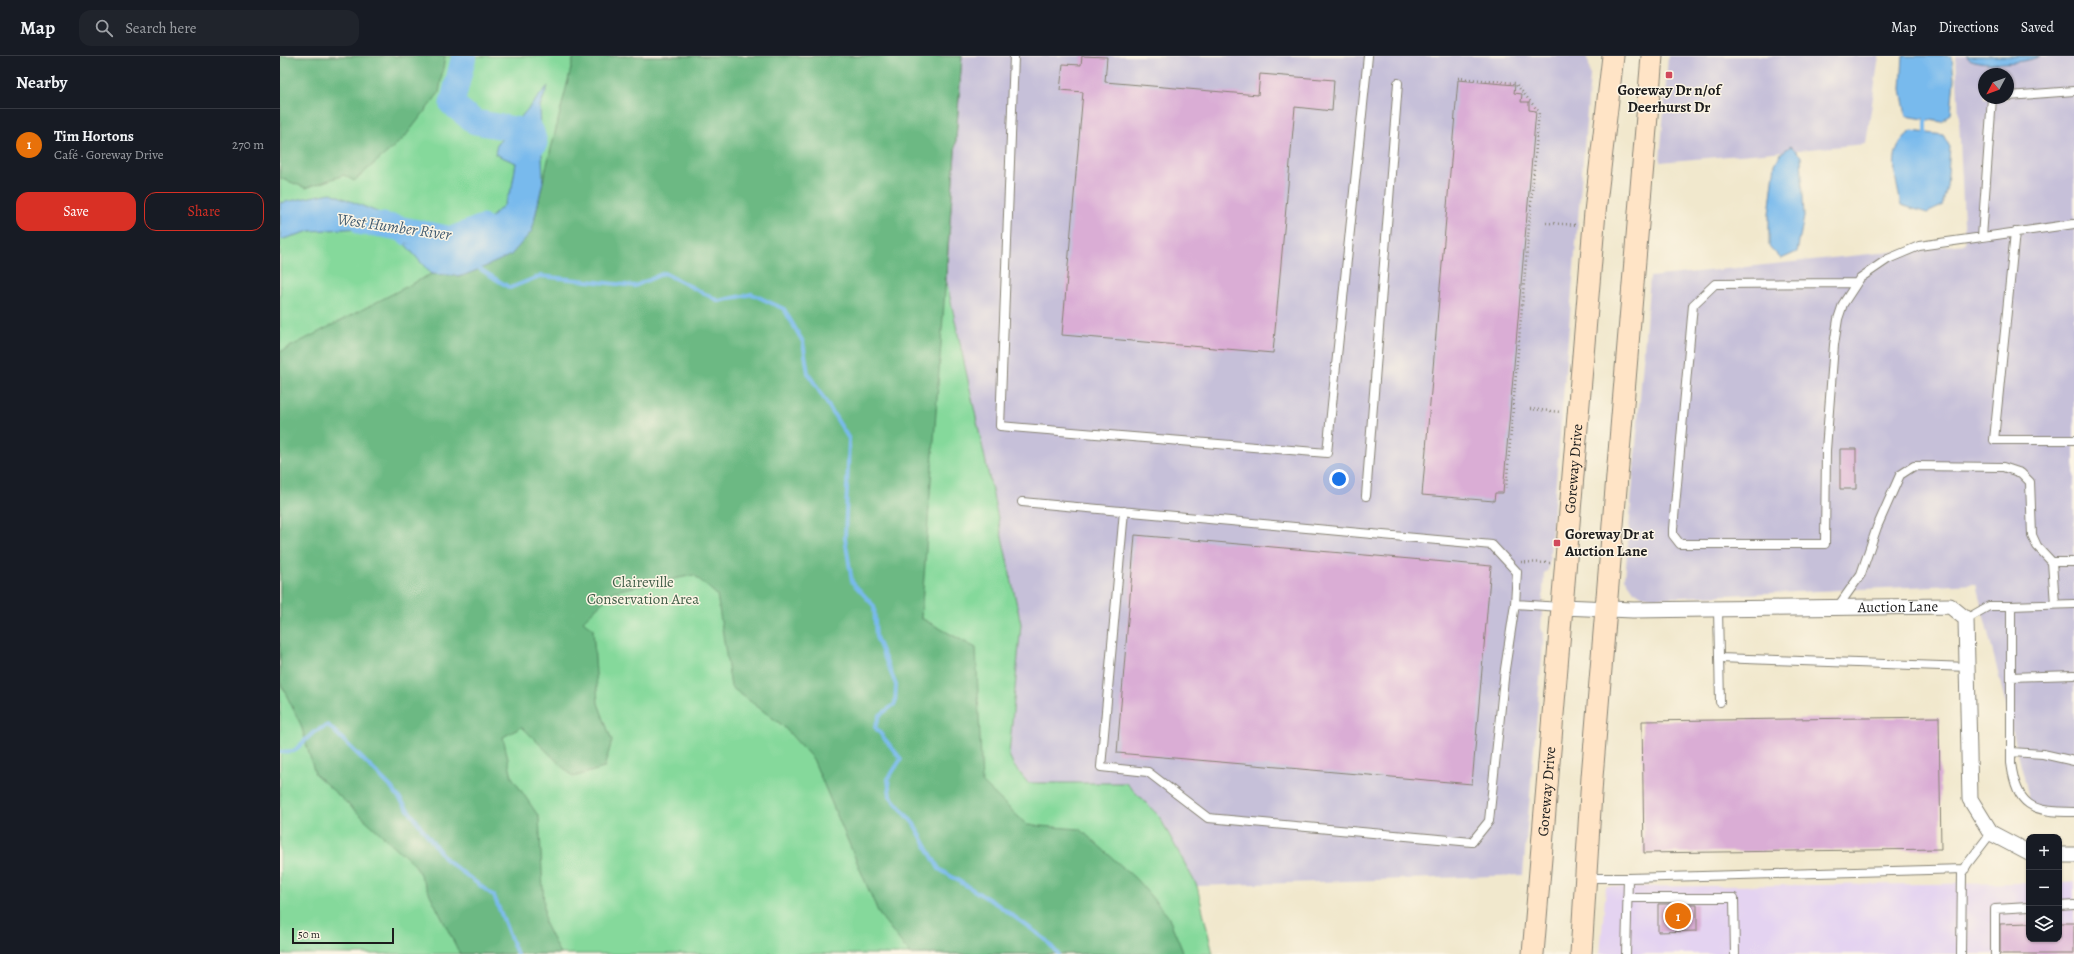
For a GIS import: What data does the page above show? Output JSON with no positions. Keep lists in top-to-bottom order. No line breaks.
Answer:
{"streets":{"main road":["Goreway Drive"],"street":["Auction Lane"]},"crossings":[["Goreway Drive","Auction Lane"]],"water":["West Humber River"],"parks":["Claireville Conservation Area"],"places":{"transit":["Goreway Dr n/of Deerhurst Dr","Goreway Dr at Auction Lane"]},"scale_bar":"50 m","north":"bottom left","page":{"header":"Map","search":"Search here","nav":["Map","Directions","Saved"],"heading":"Nearby","list":[{"mark":"1","name":"Tim Hortons","note":"Café · Goreway Drive","value":"270 m"}],"buttons":["Save","Share"],"map_buttons":["+","−"],"pins":"1","scale":"50 m"}}
